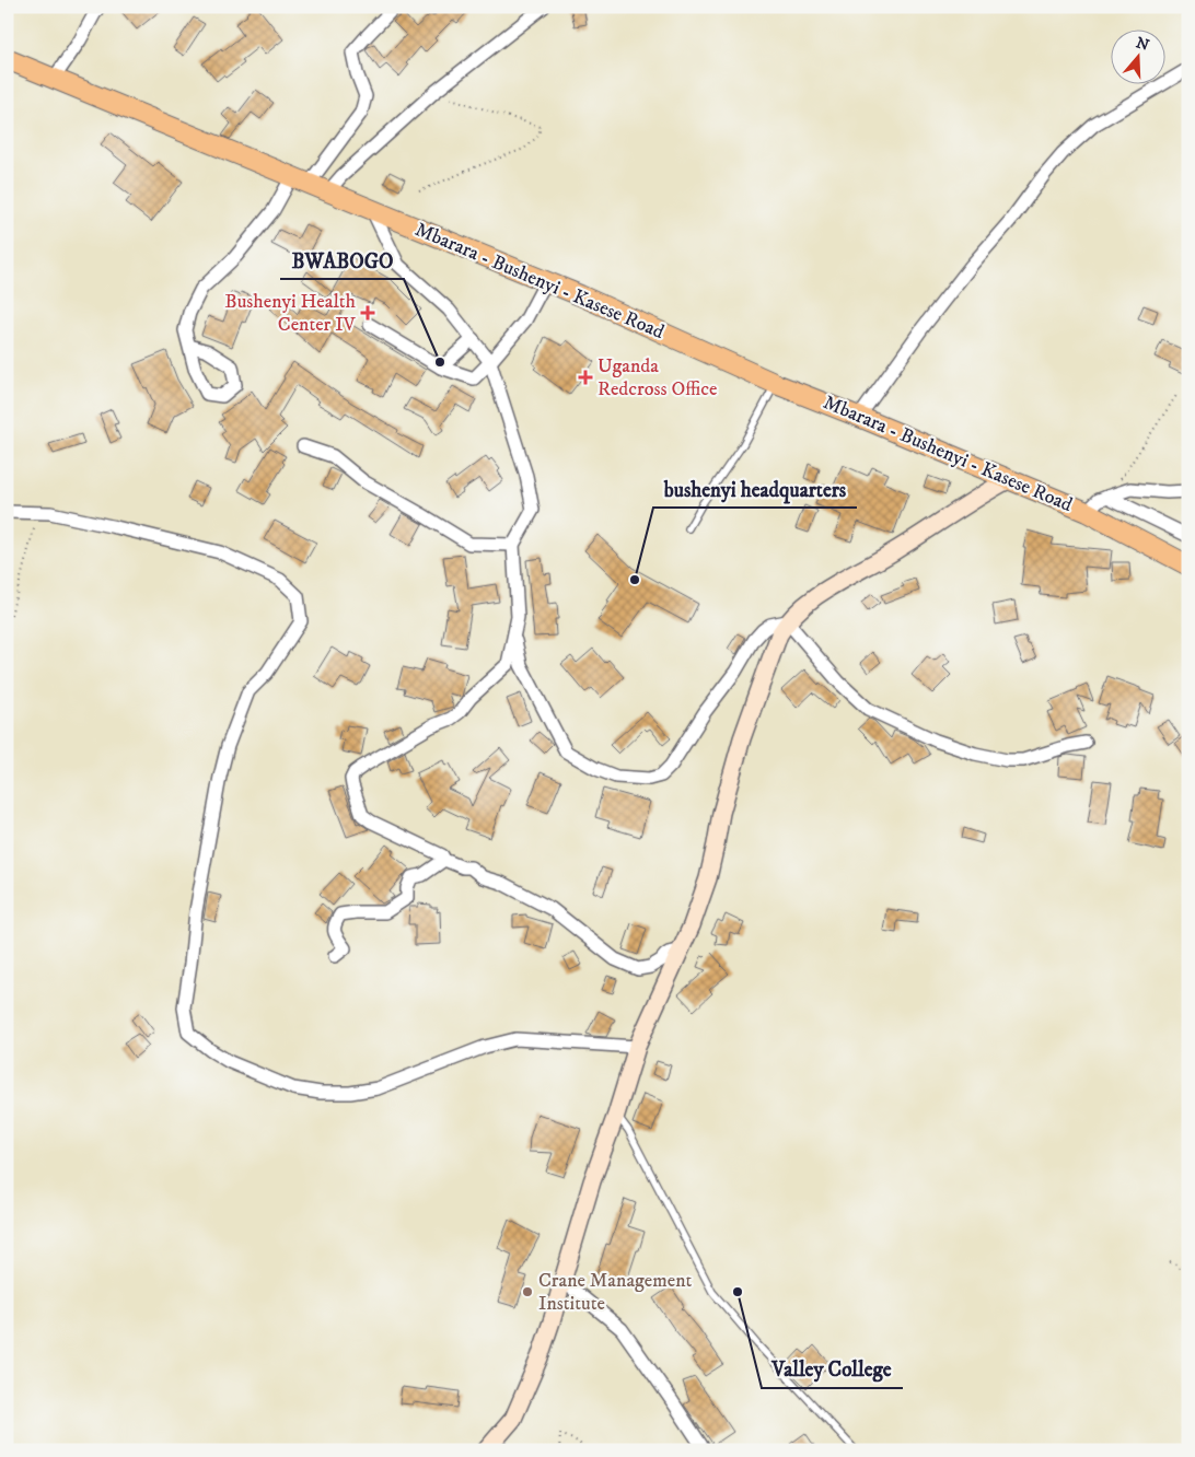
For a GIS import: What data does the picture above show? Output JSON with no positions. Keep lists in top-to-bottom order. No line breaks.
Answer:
{"streets":{"main road":["Mbarara - Bushenyi - Kasese Road"]},"places":{"health":["Bushenyi Health Center IV","Uganda Redcross Office"],"other":["BWABOGO","bushenyi headquarters","Crane Management Institute","Valley College"]},"north":"top"}
